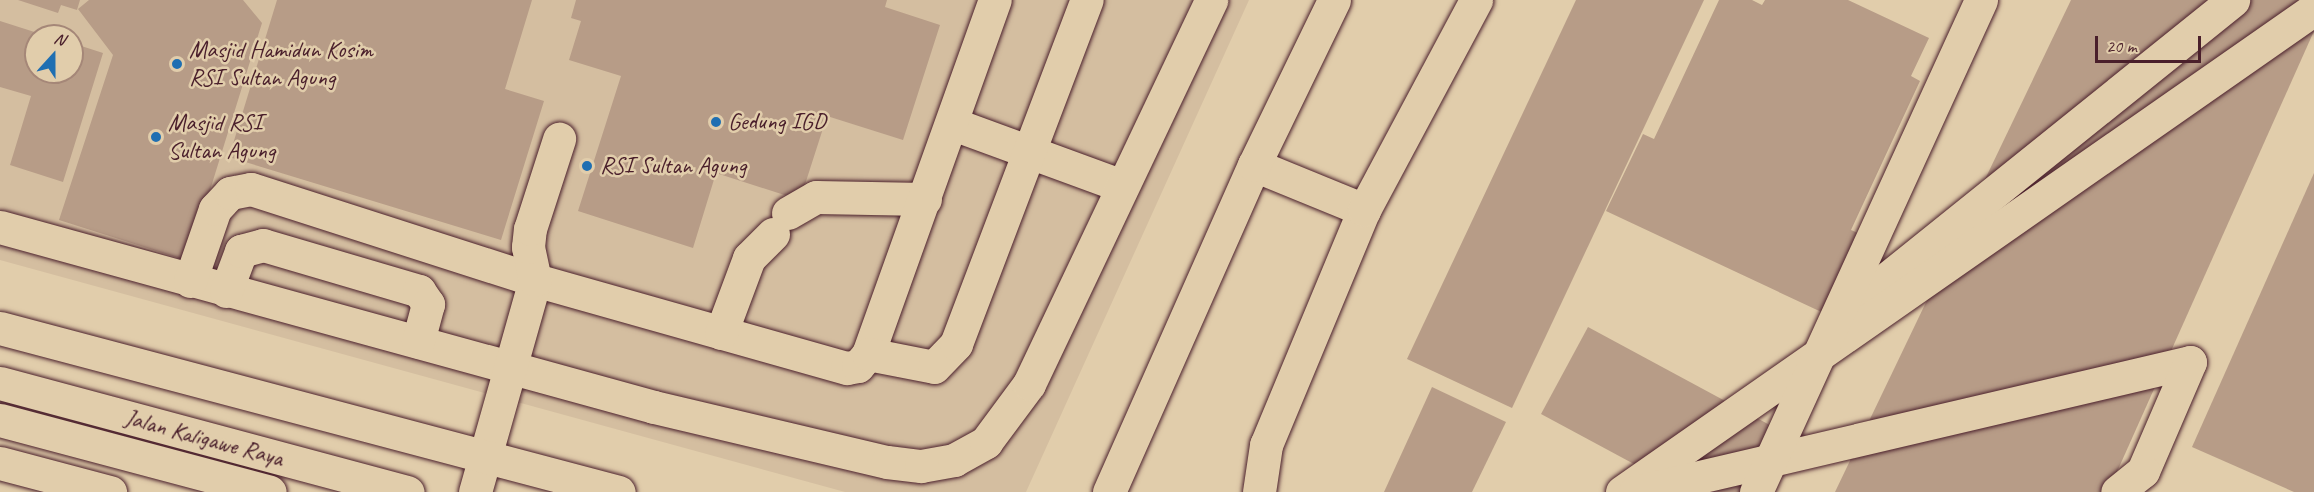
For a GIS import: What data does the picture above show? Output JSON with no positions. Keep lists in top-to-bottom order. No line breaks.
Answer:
{"streets":{"main road":["Jalan Kaligawe Raya"]},"places":["Masjid Hamidun Kosim RSI Sultan Agung","Gedung IGD","Masjid RSI Sultan Agung","RSI Sultan Agung"],"scale_bar":"20 m","north":"top"}
